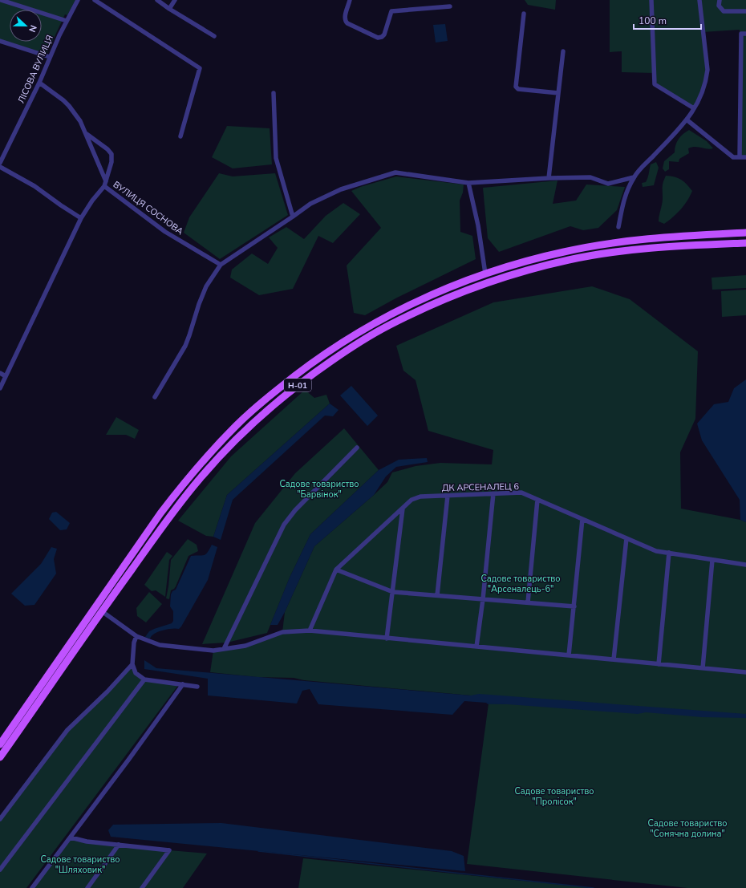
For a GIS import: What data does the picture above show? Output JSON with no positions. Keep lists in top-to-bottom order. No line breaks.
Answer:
{"streets":{"main road":["Н-01"],"street":["ЛІСОВА ВУЛИЦЯ","ВУЛИЦЯ СОСНОВА","ДК АРСЕНАЛЕЦ 6"]},"parks":["Садове товариство \"Барвінок\"","Садове товариство \"Арсеналець-6\"","Садове товариство \"Пролісок\"","Садове товариство \"Сонячна долина\"","Садове товариство \"Шляховик\""],"scale_bar":"100 m","north":"right"}
